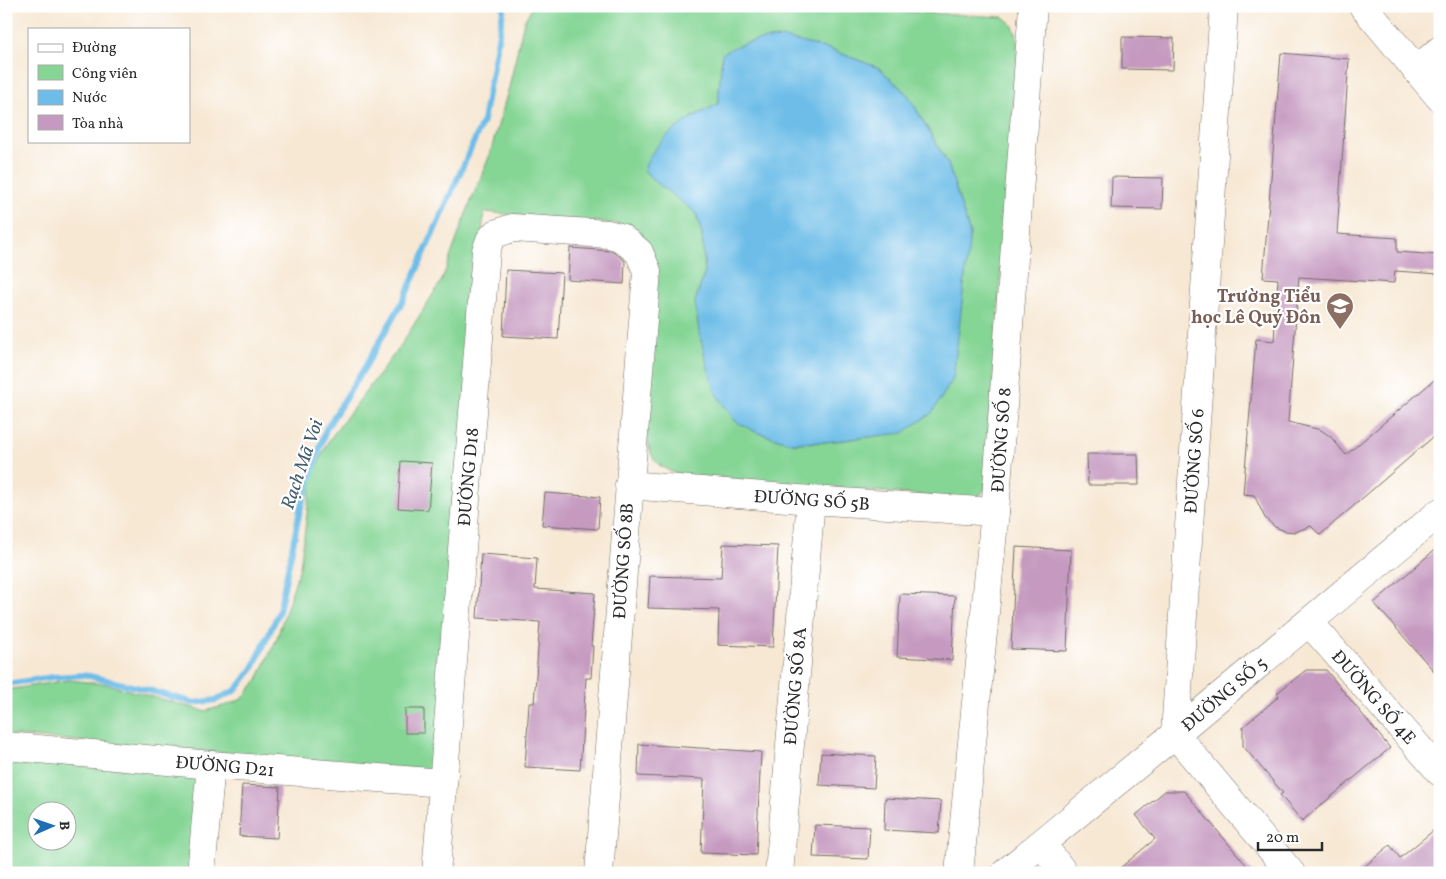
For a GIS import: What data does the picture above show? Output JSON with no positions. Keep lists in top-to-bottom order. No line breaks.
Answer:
{"streets":{"street":["ĐƯỜNG SỐ 8","ĐƯỜNG SỐ 6","ĐƯỜNG D18","ĐƯỜNG SỐ 5B","ĐƯỜNG SỐ 8B","ĐƯỜNG SỐ 8A","ĐƯỜNG SỐ 5","ĐƯỜNG SỐ 4E","ĐƯỜNG D21"]},"crossings":[["ĐƯỜNG SỐ 8","ĐƯỜNG SỐ 5B"],["ĐƯỜNG SỐ 6","ĐƯỜNG SỐ 5"],["ĐƯỜNG D18","ĐƯỜNG SỐ 8B"],["ĐƯỜNG D18","ĐƯỜNG D21"],["ĐƯỜNG SỐ 5B","ĐƯỜNG SỐ 8B"],["ĐƯỜNG SỐ 5B","ĐƯỜNG SỐ 8A"],["ĐƯỜNG SỐ 5","ĐƯỜNG SỐ 4E"]],"water":["Rạch Mã Voi"],"places":{"school or university":["Trường Tiểu học Lê Quý Đôn"]},"legend":["Đường","Công viên","Nước","Tòa nhà"],"scale_bar":"20 m","north":"right"}
